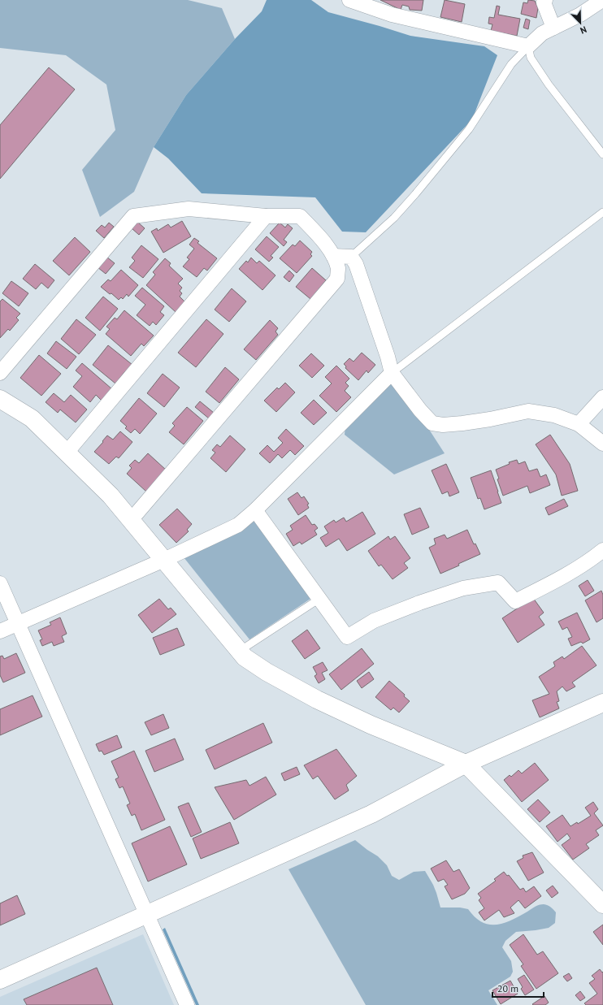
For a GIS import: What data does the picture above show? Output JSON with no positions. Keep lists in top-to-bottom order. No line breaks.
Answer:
{"scale_bar":"20 m","north":"bottom right"}
